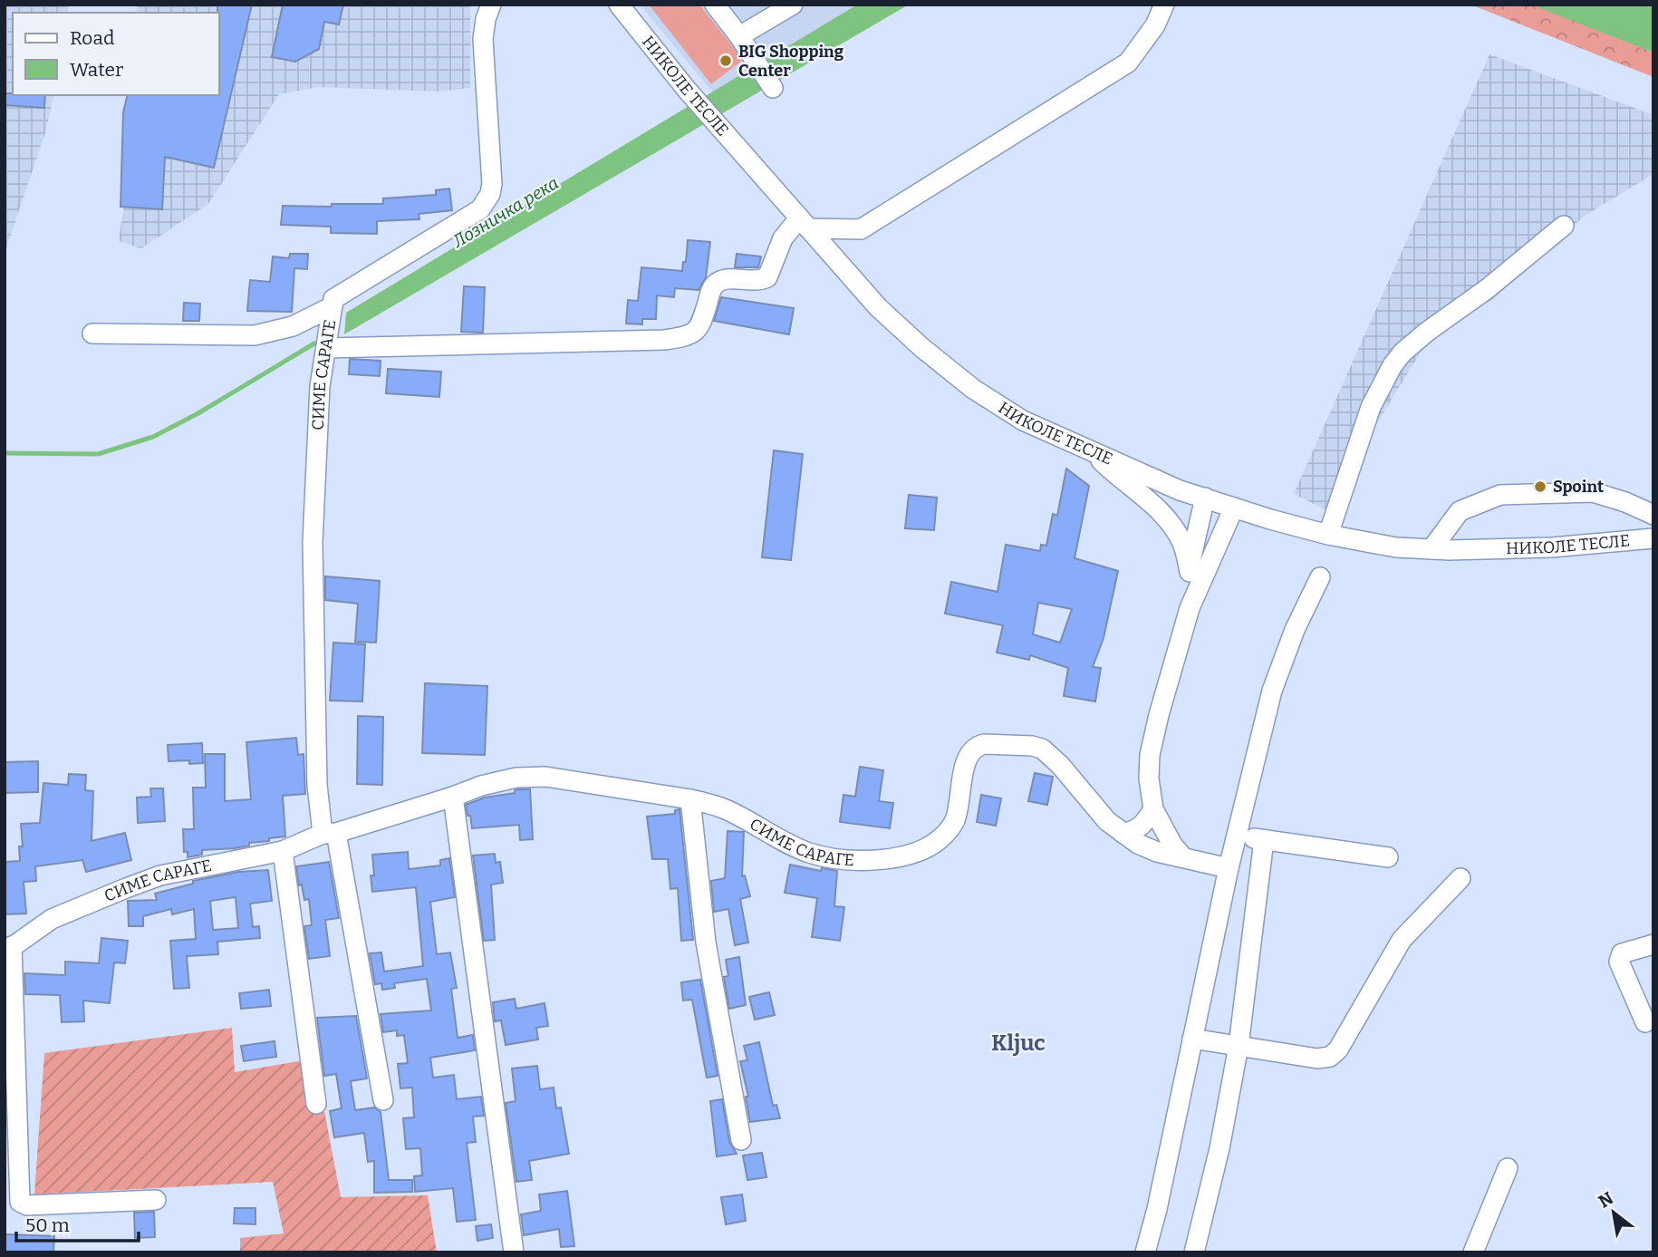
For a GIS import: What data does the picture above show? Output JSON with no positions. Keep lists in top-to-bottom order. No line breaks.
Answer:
{"streets":{"street":["НИКОЛЕ ТЕСЛЕ","СИМЕ САРАГЕ"]},"districts":["Kljuc"],"water":["Лозничка река"],"places":["BIG Shopping Center","Spoint"],"legend":["Road","Water"],"scale_bar":"50 m","north":"top left"}
